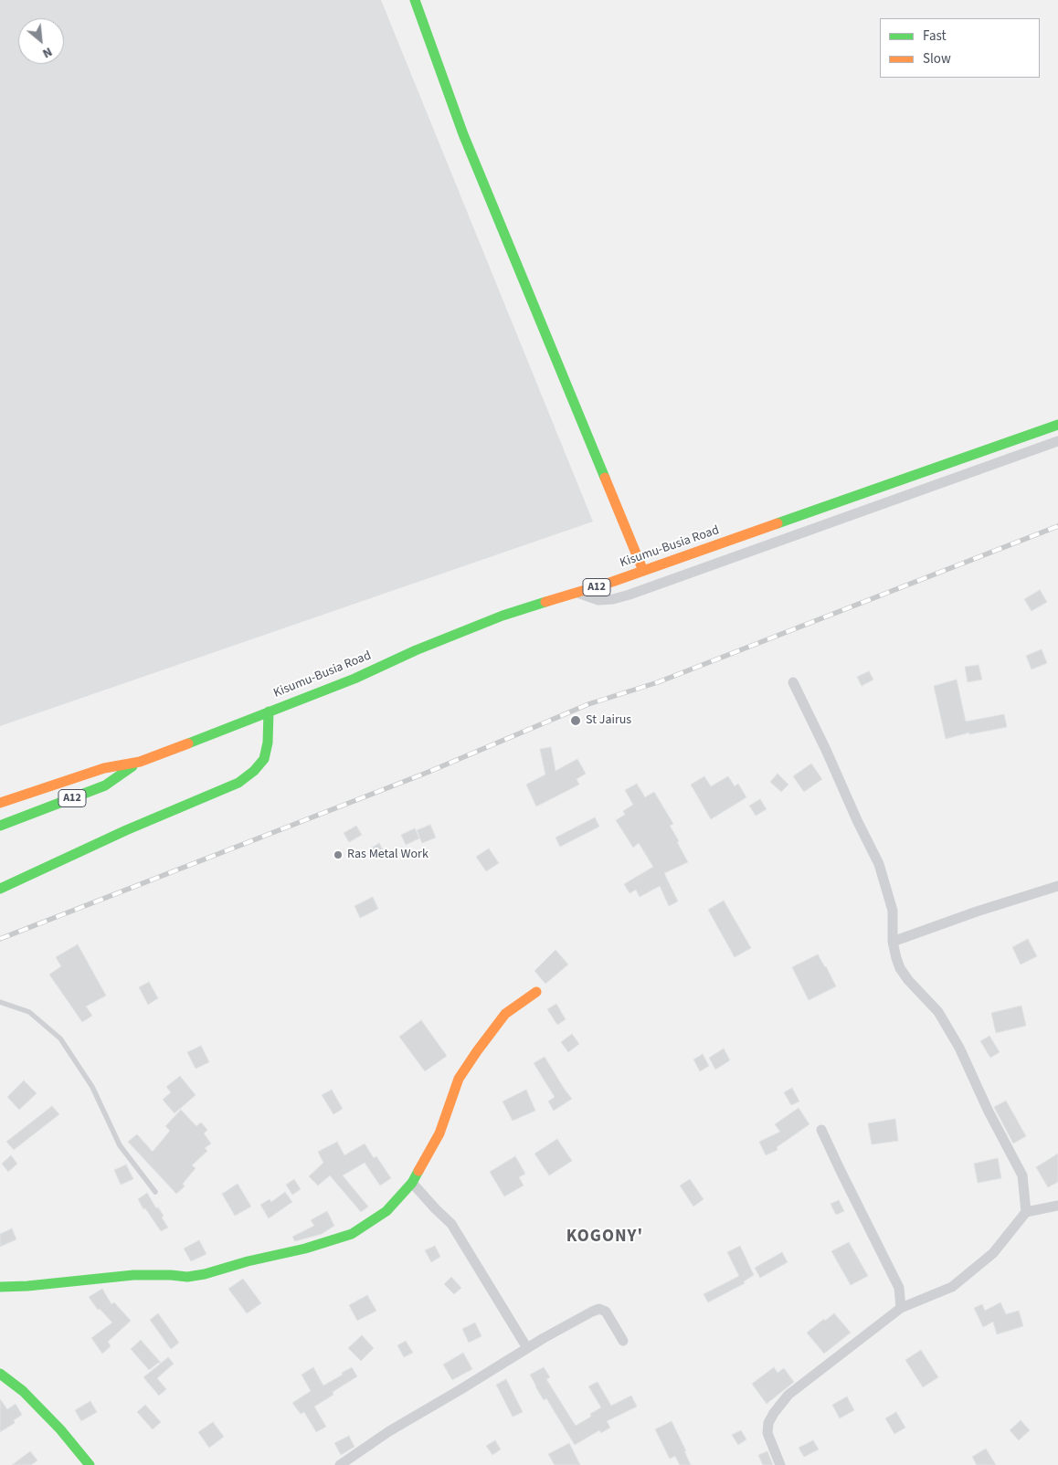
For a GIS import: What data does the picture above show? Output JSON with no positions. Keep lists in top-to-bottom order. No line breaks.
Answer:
{"streets":{"main road":["Kisumu-Busia Road","A12"]},"crossings":[["Kisumu-Busia Road","A12"]],"districts":["KOGONY'"],"places":["St Jairus","Ras Metal Work"],"legend":["Fast","Slow"],"north":"bottom right"}
